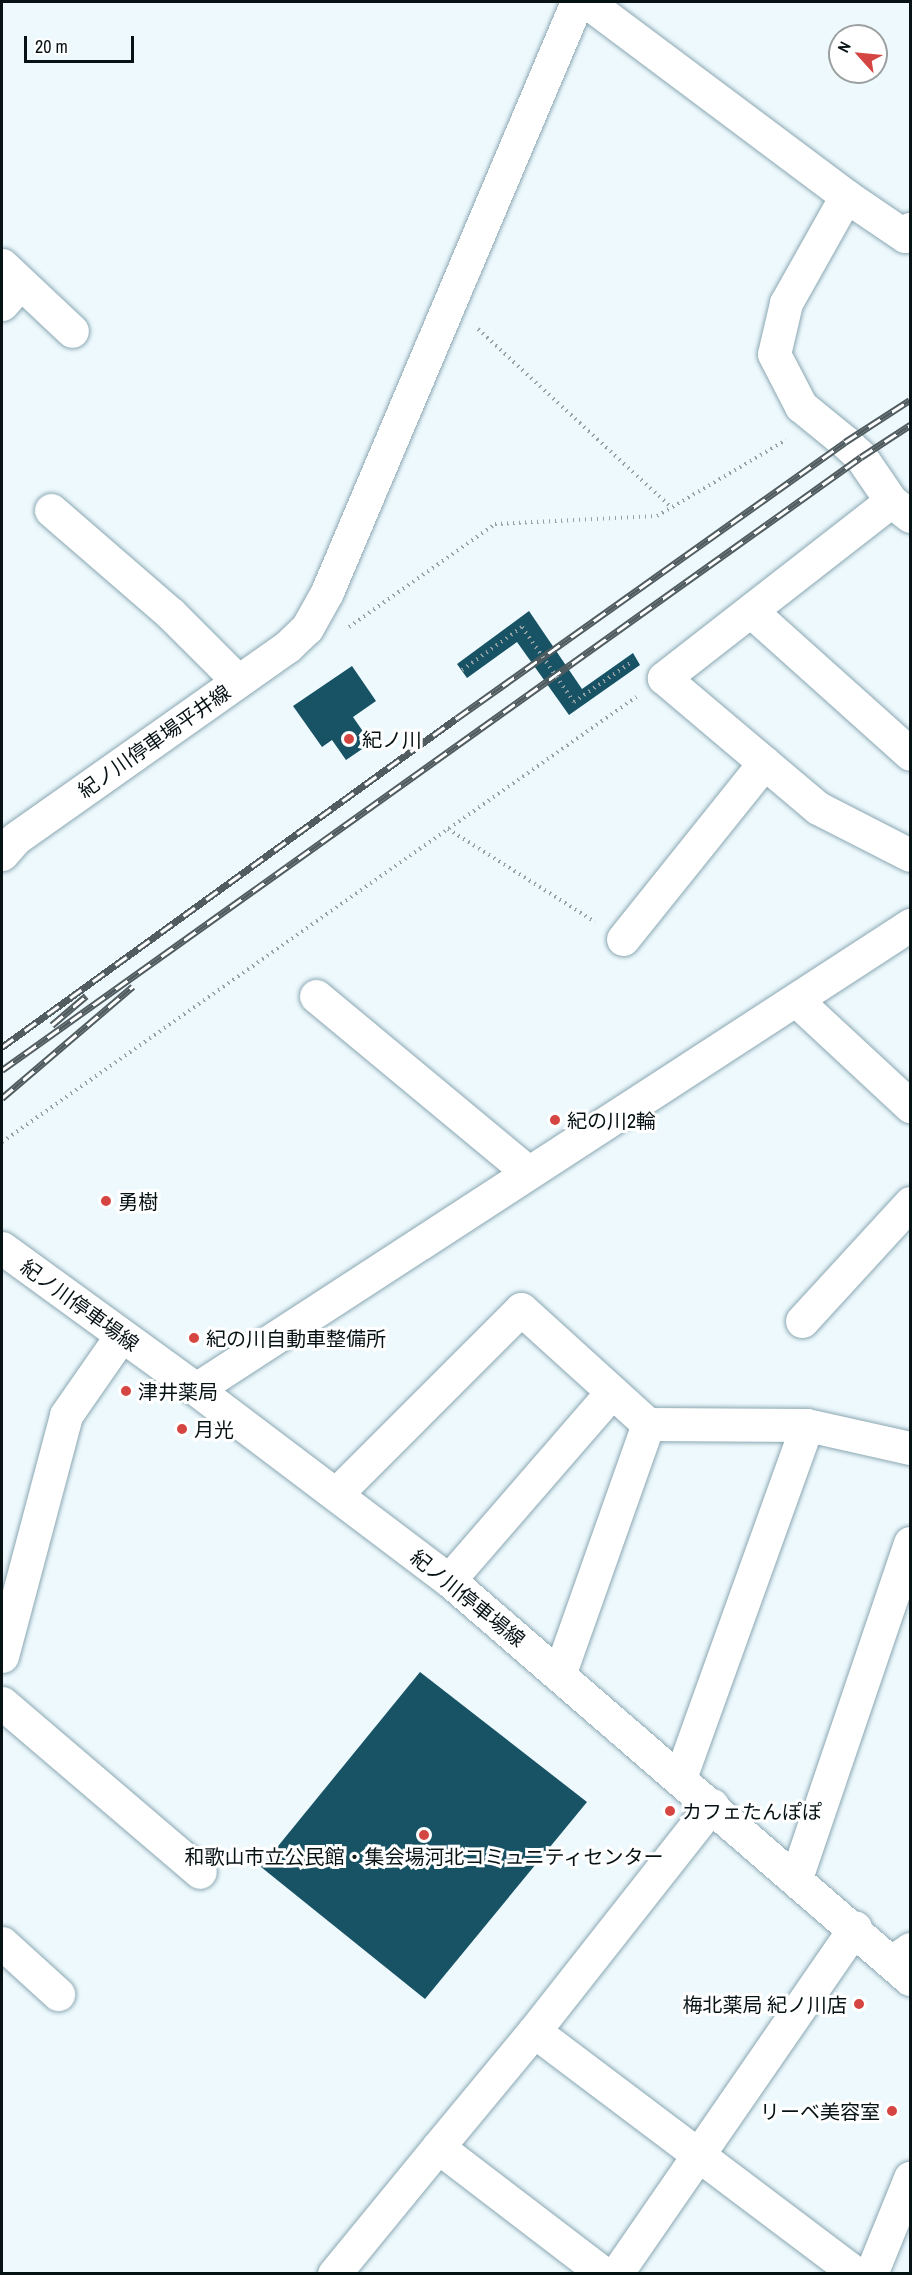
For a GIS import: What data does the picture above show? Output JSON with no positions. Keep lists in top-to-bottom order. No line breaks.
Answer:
{"streets":{"street":["紀ノ川停車場平井線","紀ノ川停車場線"]},"places":["紀ノ川","紀の川2輪","勇樹","紀の川自動車整備所","津井薬局","月光","カフェたんぽぽ","和歌山市立公民館・集会場河北コミュニティセンター","梅北薬局 紀ノ川店","リーベ美容室"],"scale_bar":"20 m","north":"top left"}
